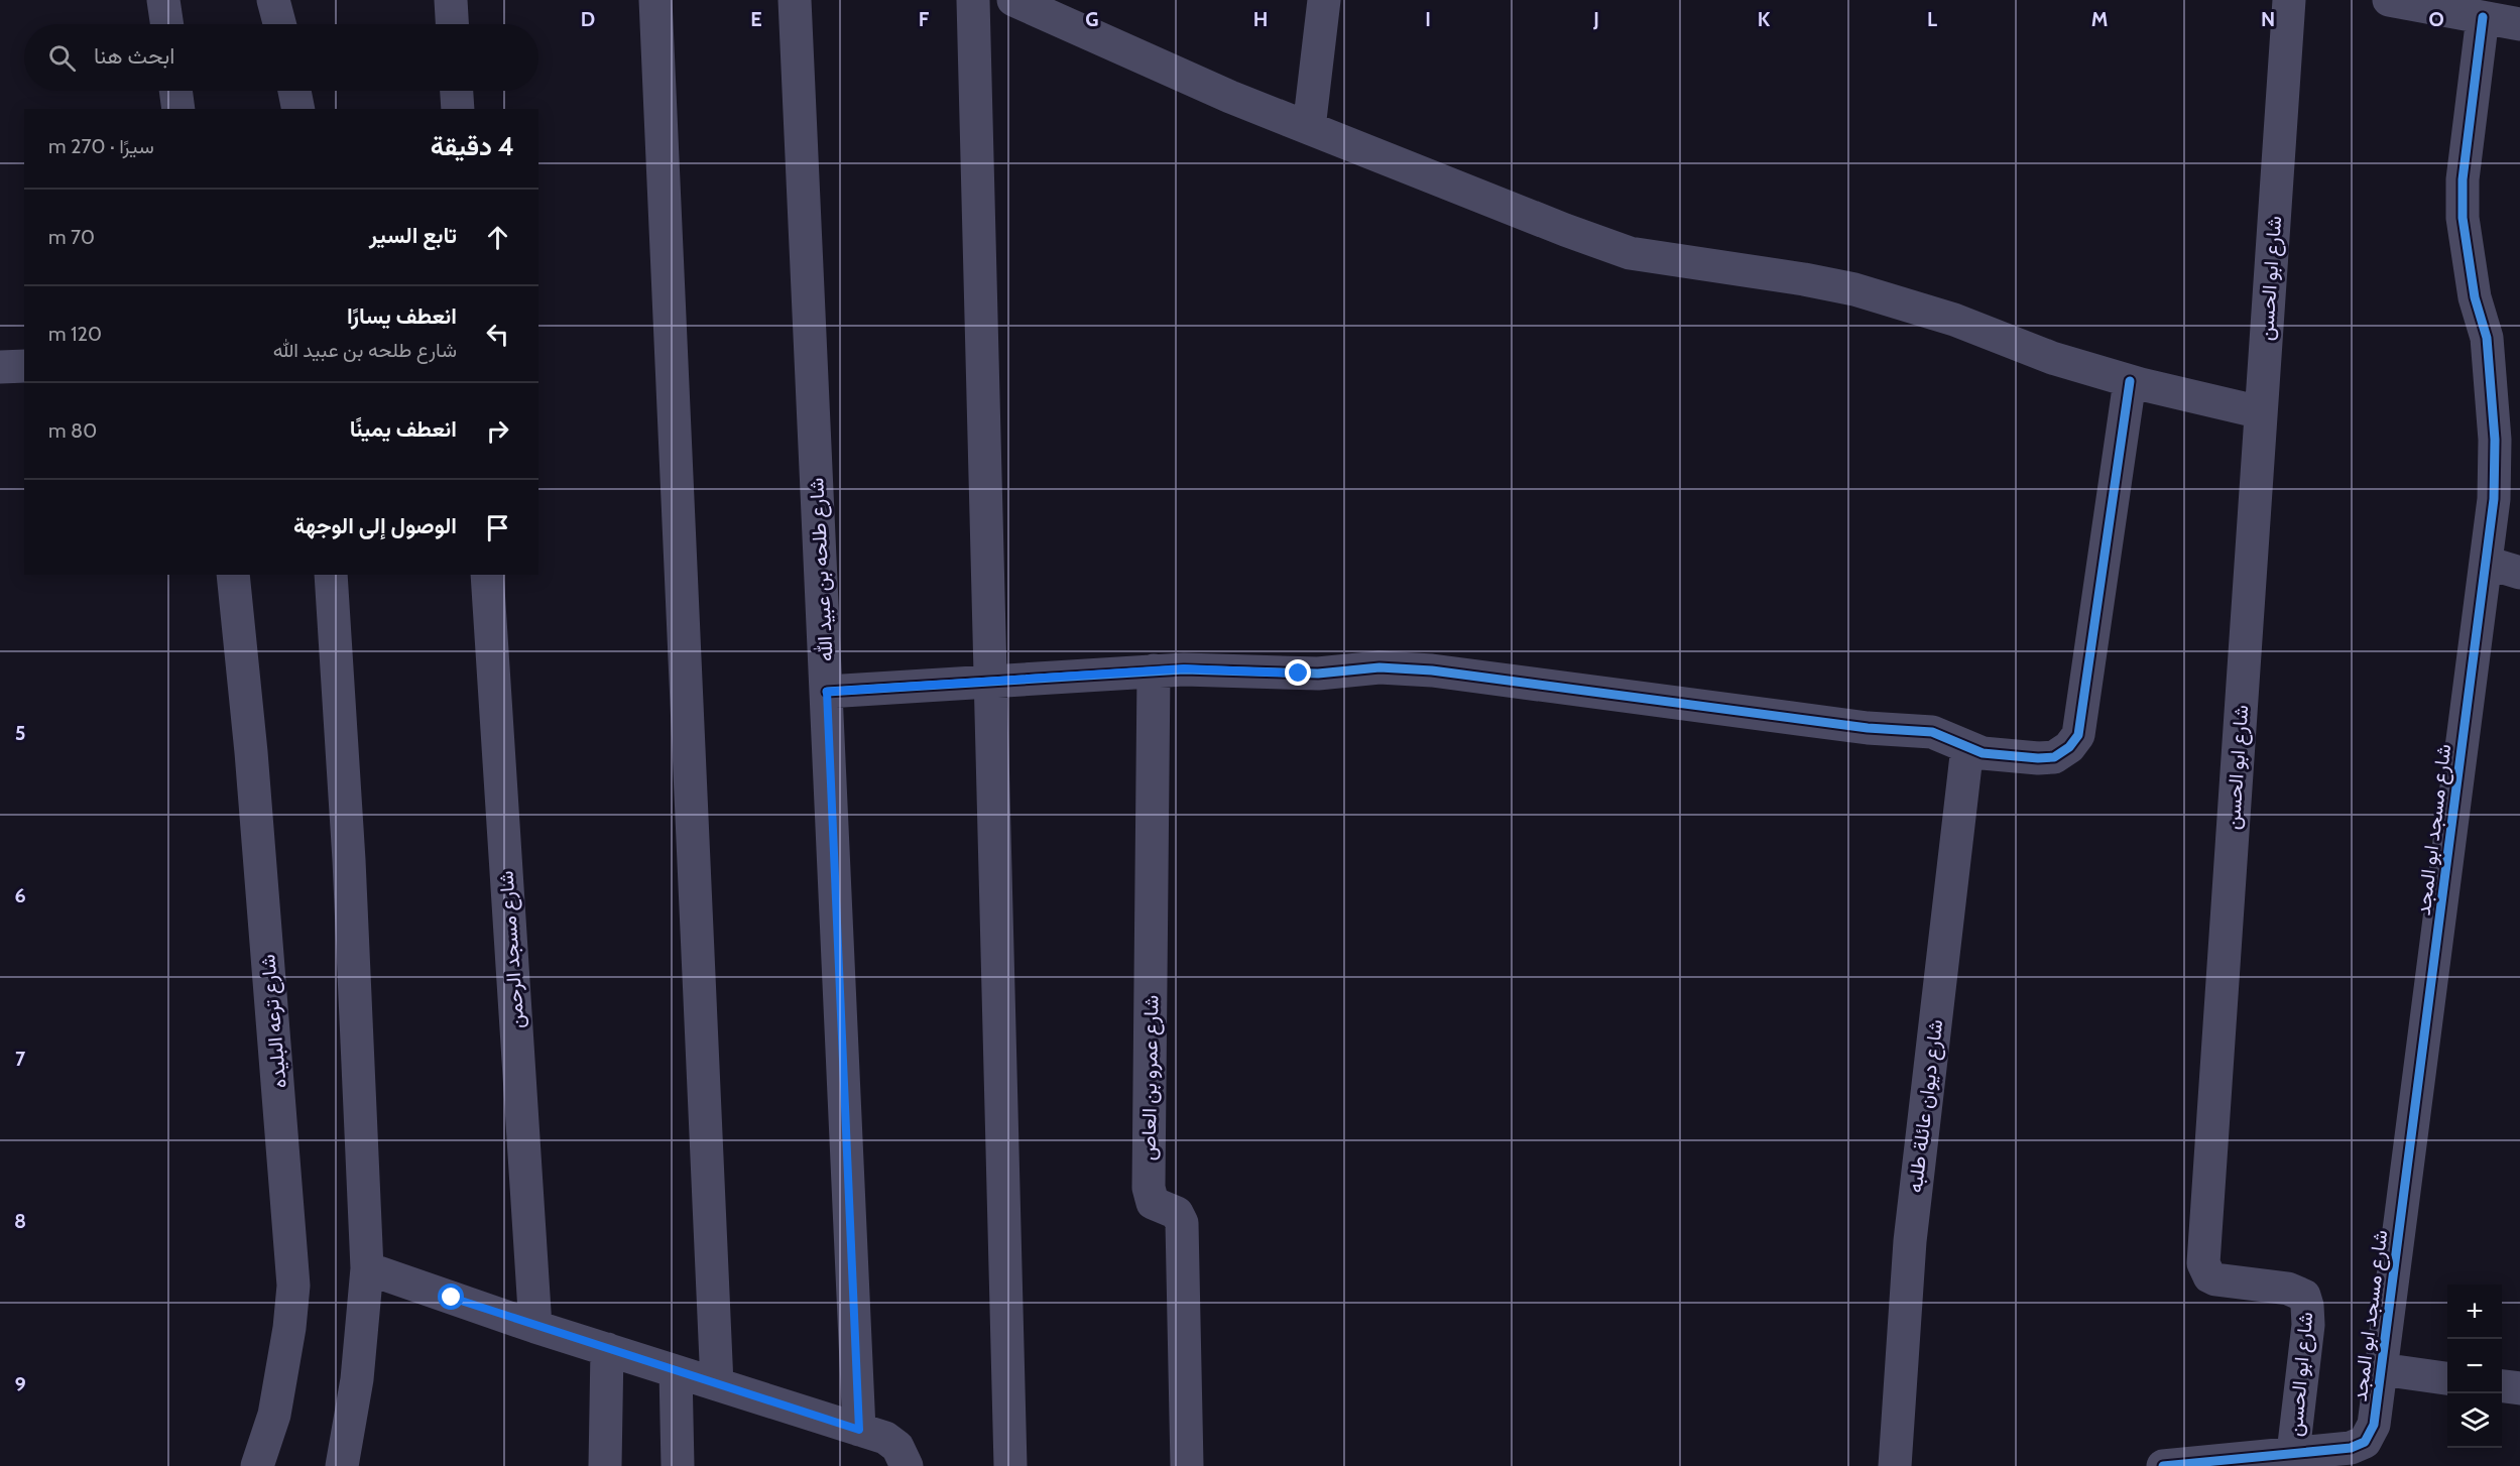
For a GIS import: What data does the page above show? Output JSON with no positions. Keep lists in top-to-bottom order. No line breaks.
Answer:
{"streets":{"street":["شارع ابو الحسن","شارع طلحه بن عبيد الله","شارع مسجد ابو المجد","شارع مسجد الرحمن","شارع ترعه البليده","شارع عمرو بن العاص","شارع ديوان عائلة طلبه"]},"crossings":[["شارع ابو الحسن","شارع مسجد ابو المجد"]],"page":{"search":"ابحث هنا","heading":["4 دقيقة","سيرًا · 270 m"],"list":[["تابع السير","70 m"],["انعطف يسارًا","شارع طلحه بن عبيد الله","120 m"],["انعطف يمينًا","80 m"],"الوصول إلى الوجهة"],"map_buttons":["+","−"]},"grid":{"columns":["D","E","F","G","H","I","J","K","L","M","N","O"],"rows":["5","6","7","8","9"]}}
